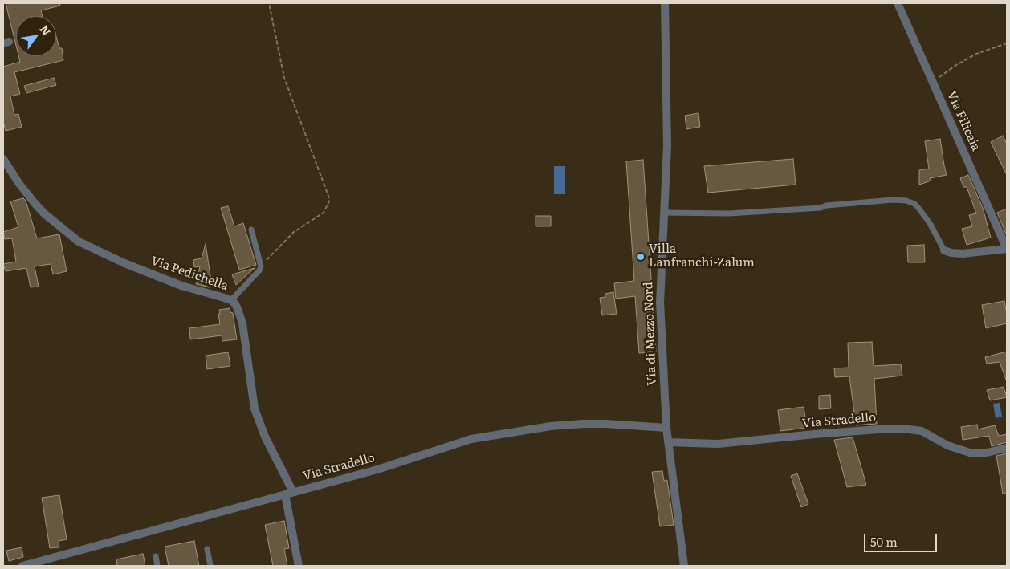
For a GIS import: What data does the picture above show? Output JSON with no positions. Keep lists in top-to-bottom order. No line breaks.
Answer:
{"streets":{"street":["Via Filicaia","Via Pedichella","Via di Mezzo Nord","Via Stradello"]},"crossings":[["Via Pedichella","Via Stradello"],["Via di Mezzo Nord","Via Stradello"]],"places":["Villa Lanfranchi-Zalum"],"scale_bar":"50 m","north":"top right"}
